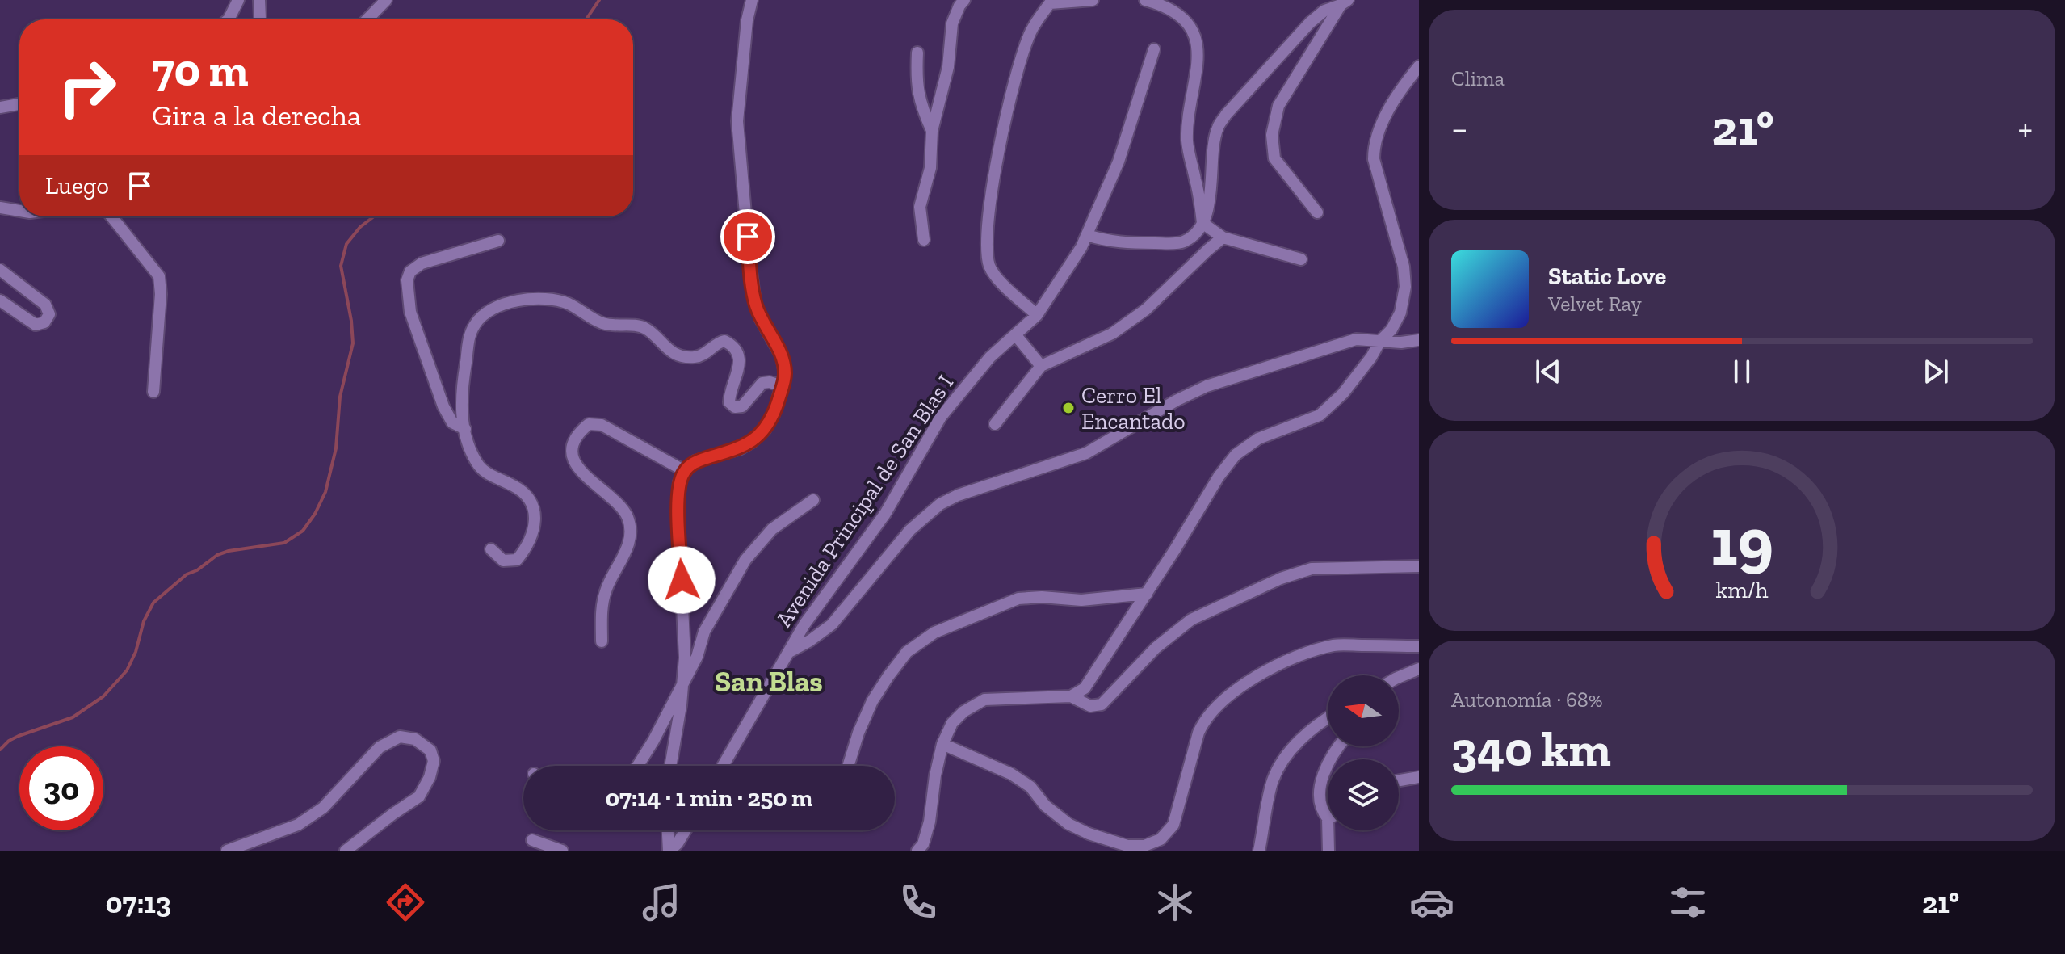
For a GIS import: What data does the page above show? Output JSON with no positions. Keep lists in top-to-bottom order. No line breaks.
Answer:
{"streets":{"street":["Avenida Principal de San Blas I"]},"districts":["San Blas"],"places":["Cerro El Encantado"],"north":"left","page":{"tile":["Clima",["Autonomía · 68%","340 km"]],"turn":["70 m","Gira a la derecha"],"heat":["−","21°","+"],"then":"Luego","song":["Static Love","Velvet Ray"],"limit":"30","trip":"07:14 · 1 min · 250 m","tabs":["07:13","21°"],"gauge":["19","km/h"]}}
